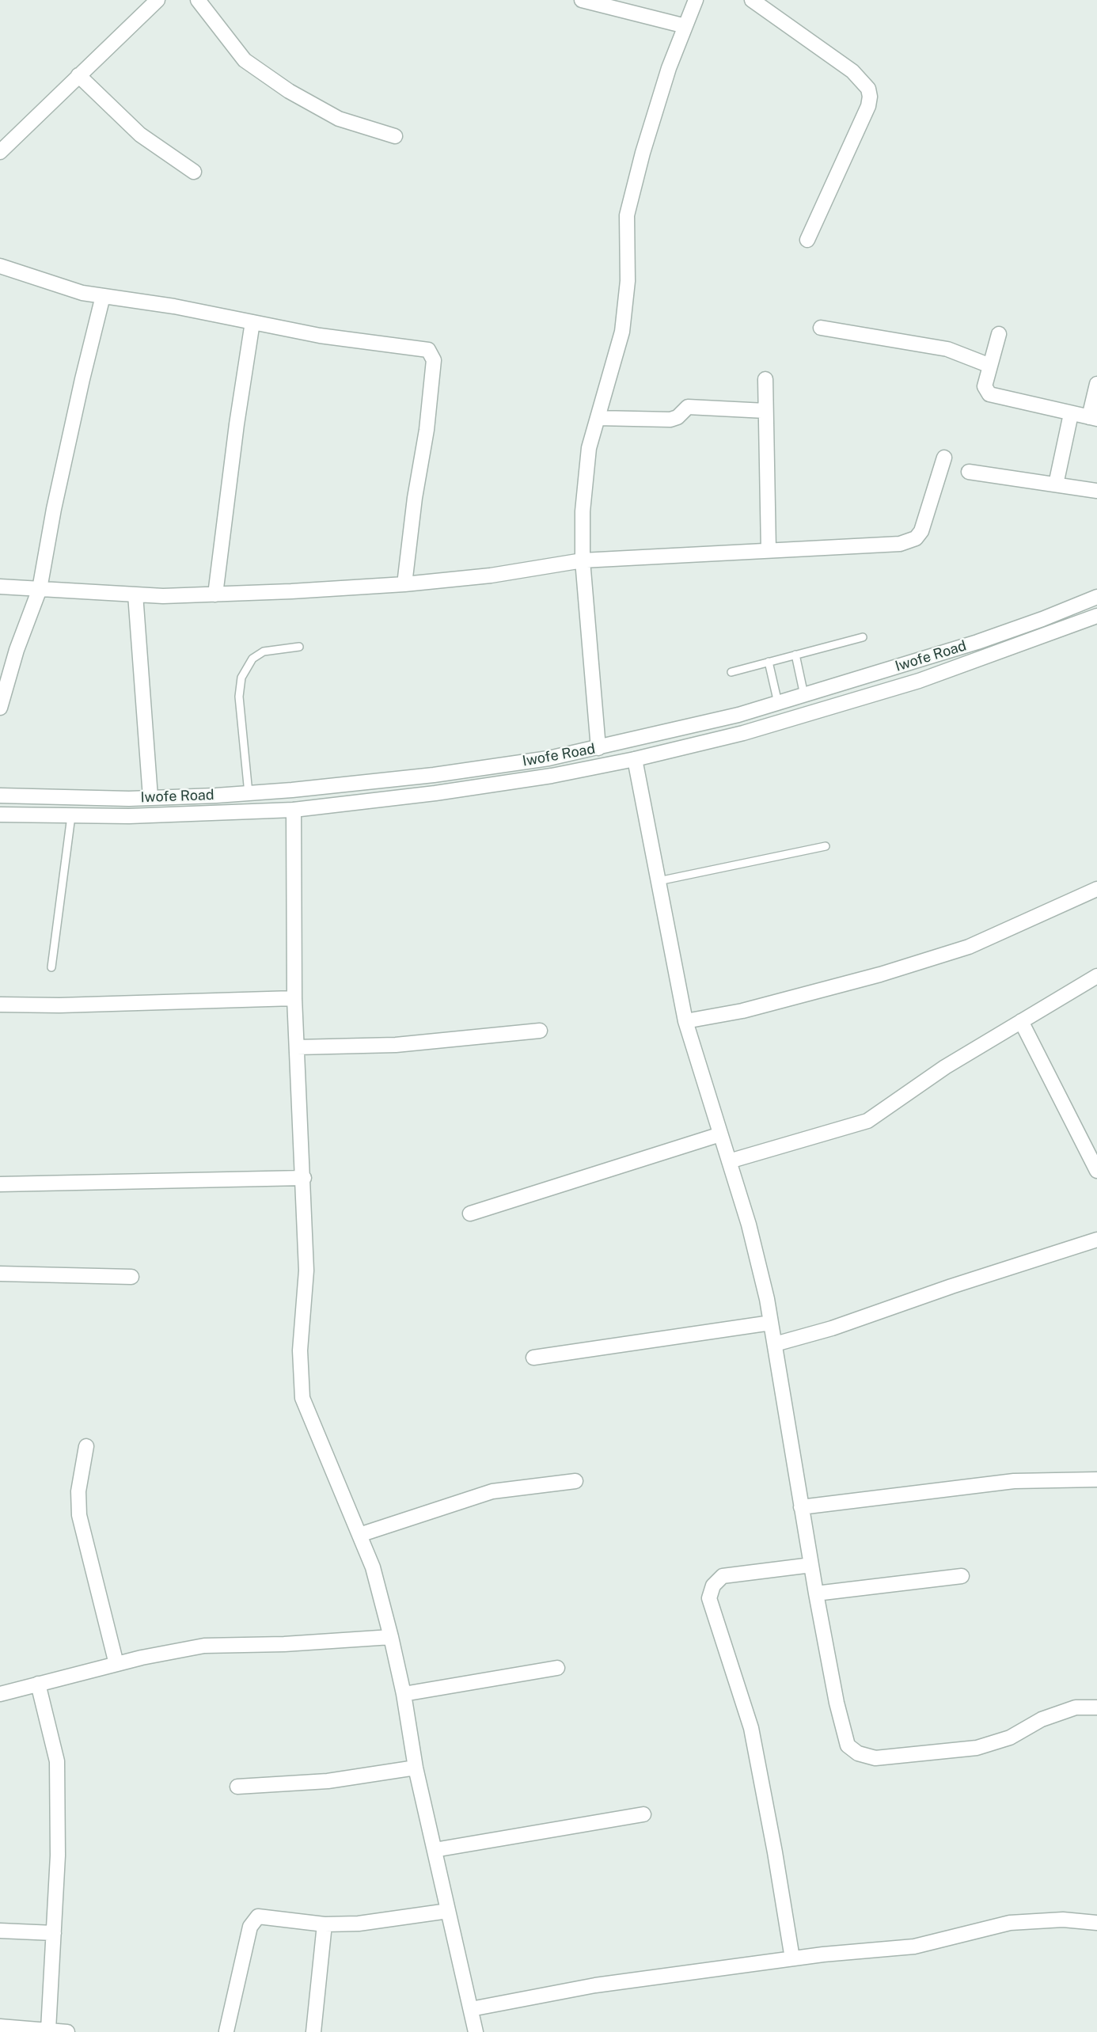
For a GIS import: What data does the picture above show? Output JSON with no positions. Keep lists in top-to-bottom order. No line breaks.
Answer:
{"streets":{"street":["Iwofe Road"]}}
